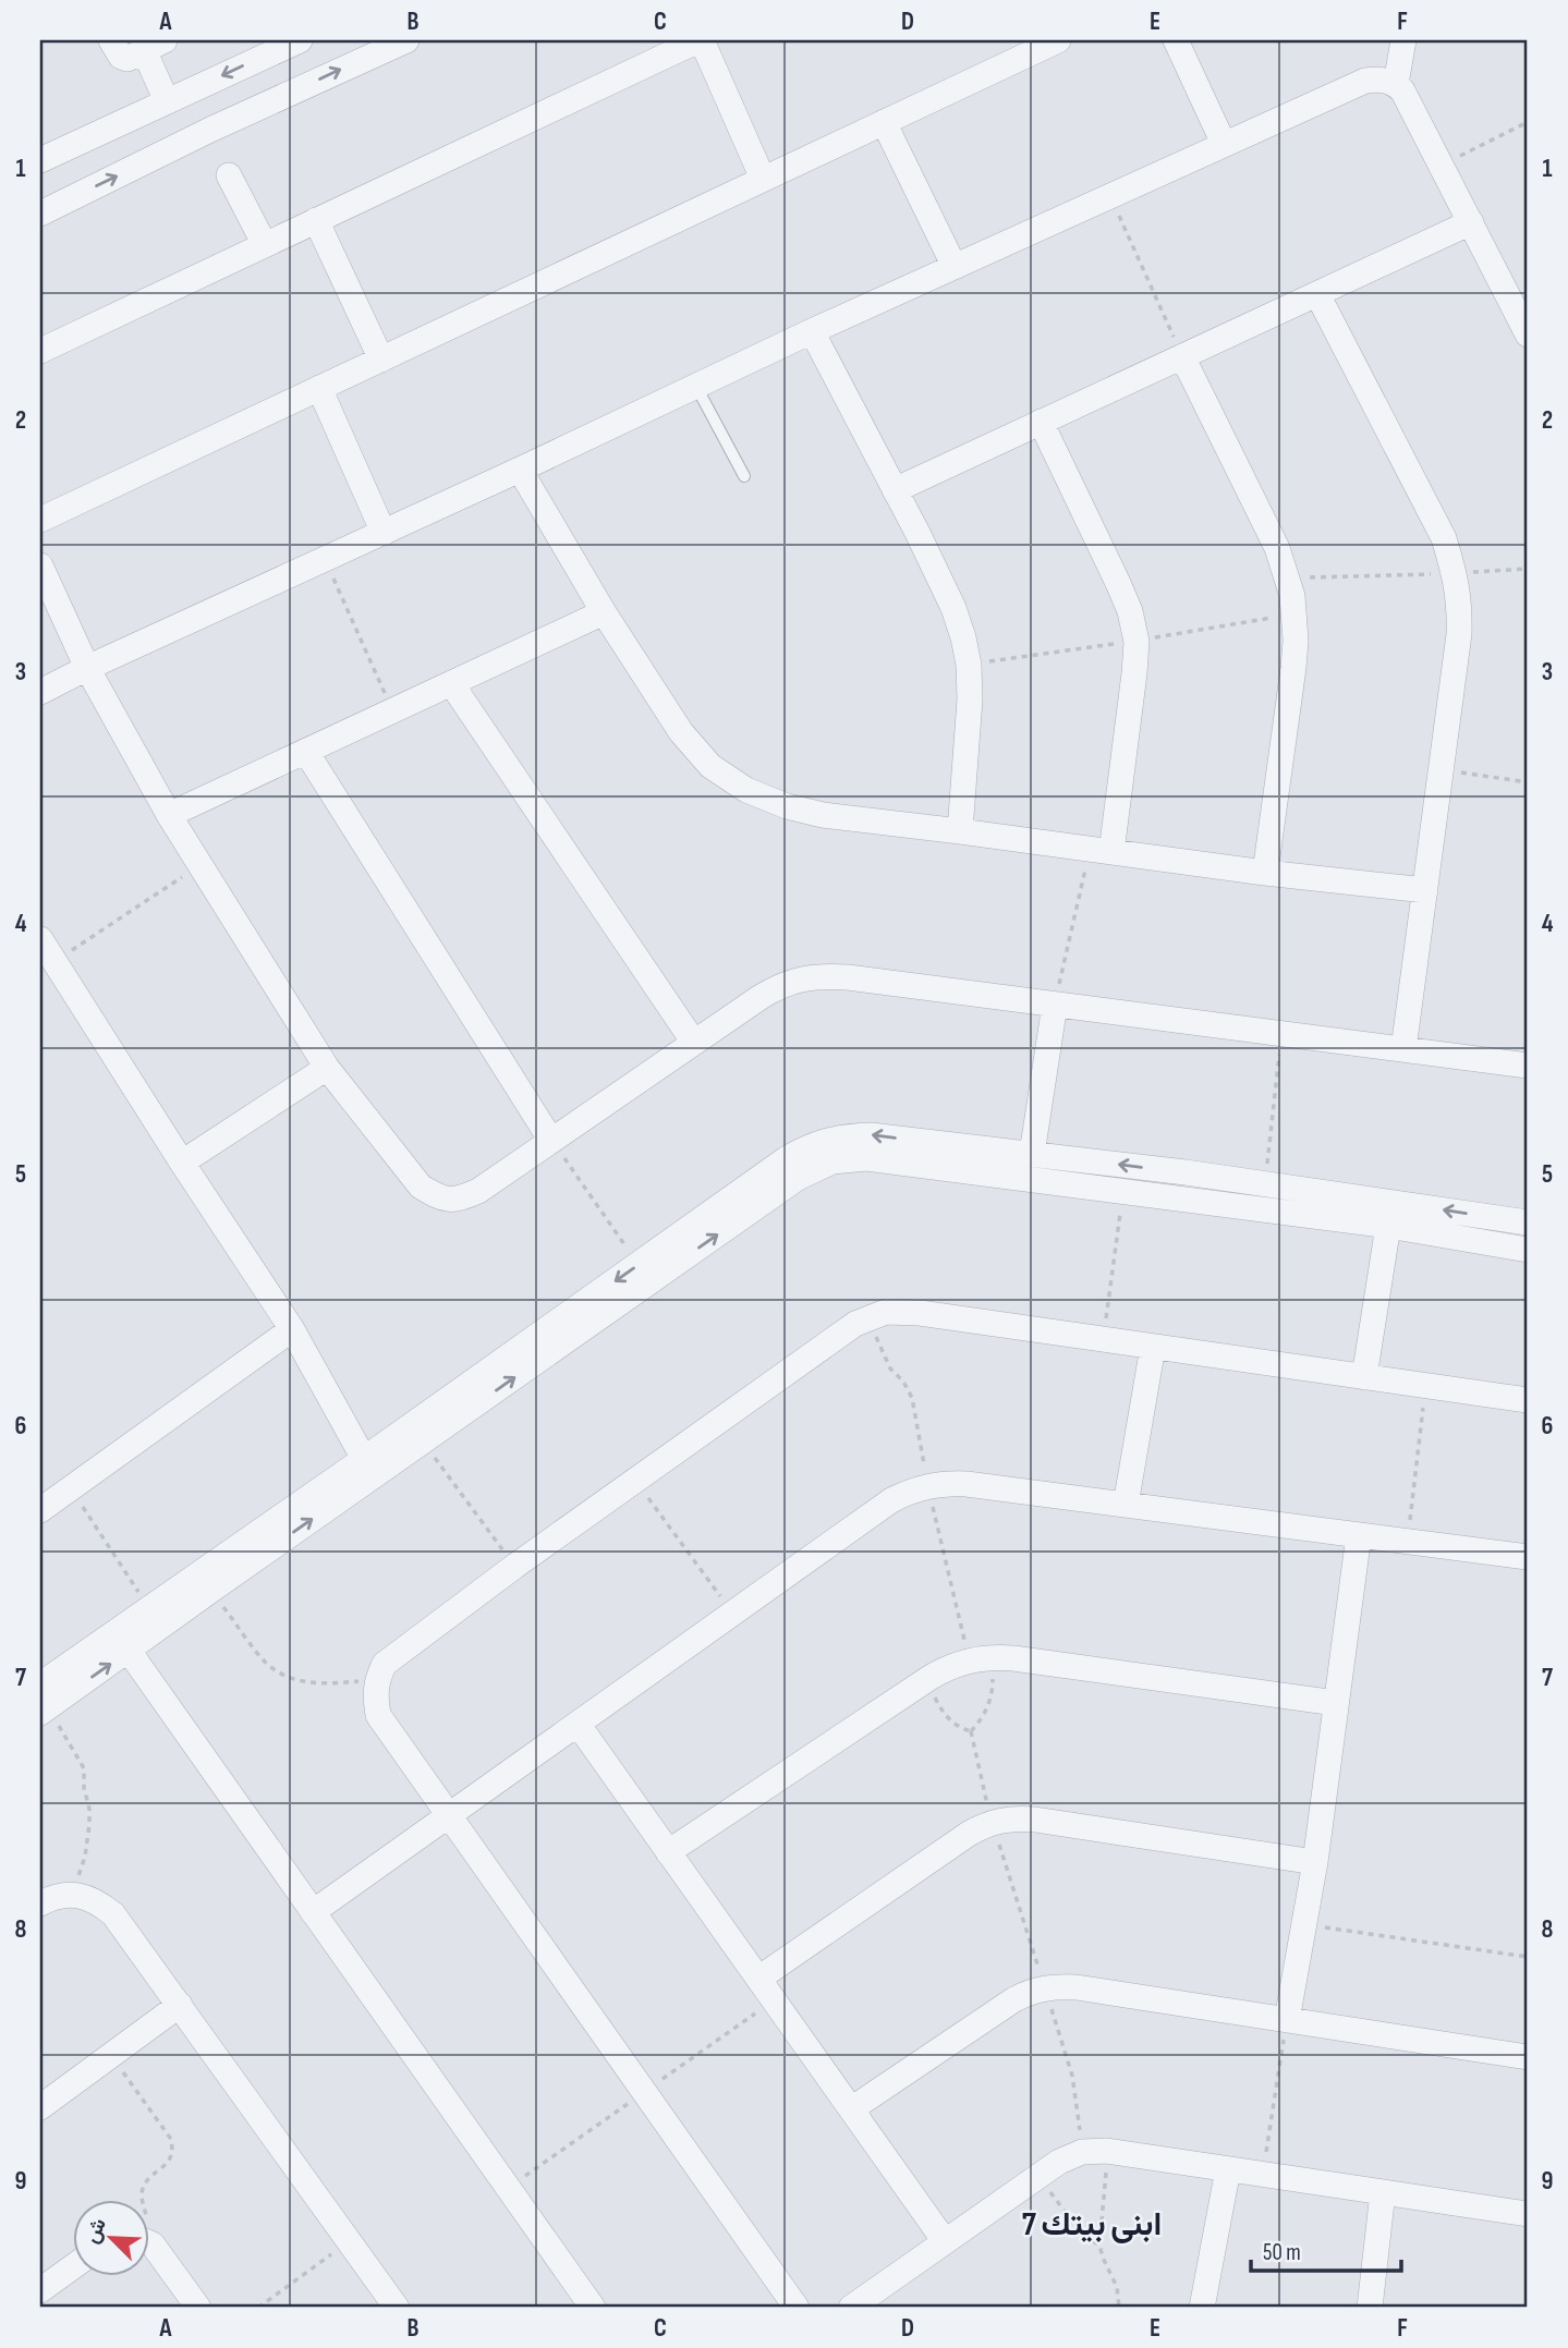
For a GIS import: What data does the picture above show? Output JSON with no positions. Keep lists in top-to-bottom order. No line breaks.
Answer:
{"districts":["ابنى بيتك 7"],"scale_bar":"50 m","north":"top left","grid":{"columns":["A","B","C","D","E","F"],"rows":["1","2","3","4","5","6","7","8","9"]}}
